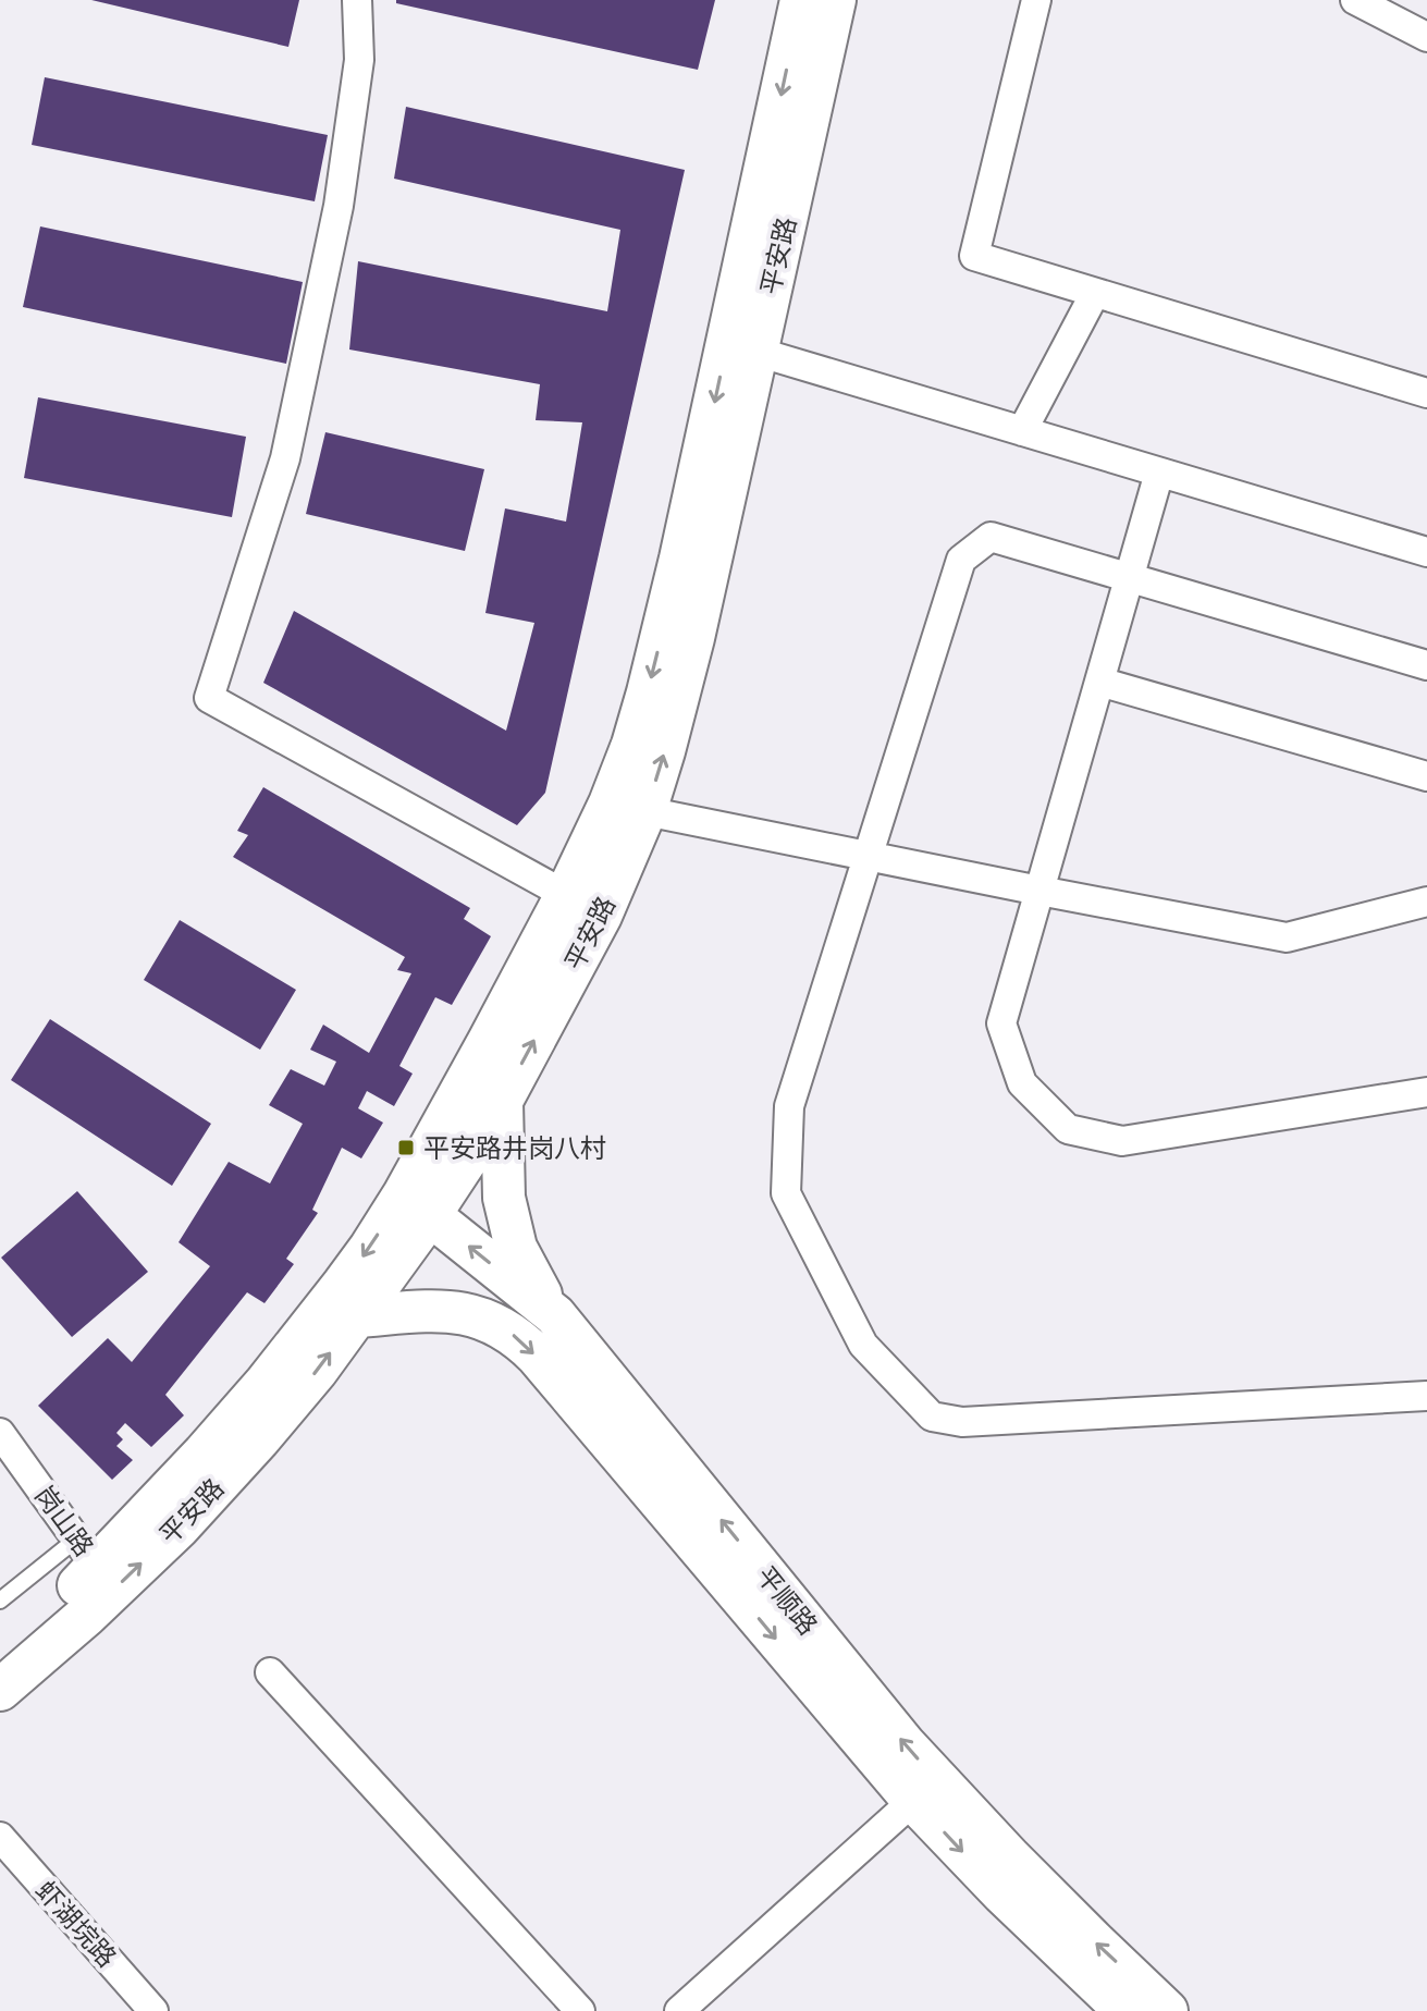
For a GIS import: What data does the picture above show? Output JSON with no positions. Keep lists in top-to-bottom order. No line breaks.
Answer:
{"streets":{"main road":["平安路","平顺路"],"street":["岗山路","虾湖垸路"]},"crossings":[["平安路","岗山路"],["平安路","平顺路"]],"places":{"transit":["平安路井岗八村"]}}
